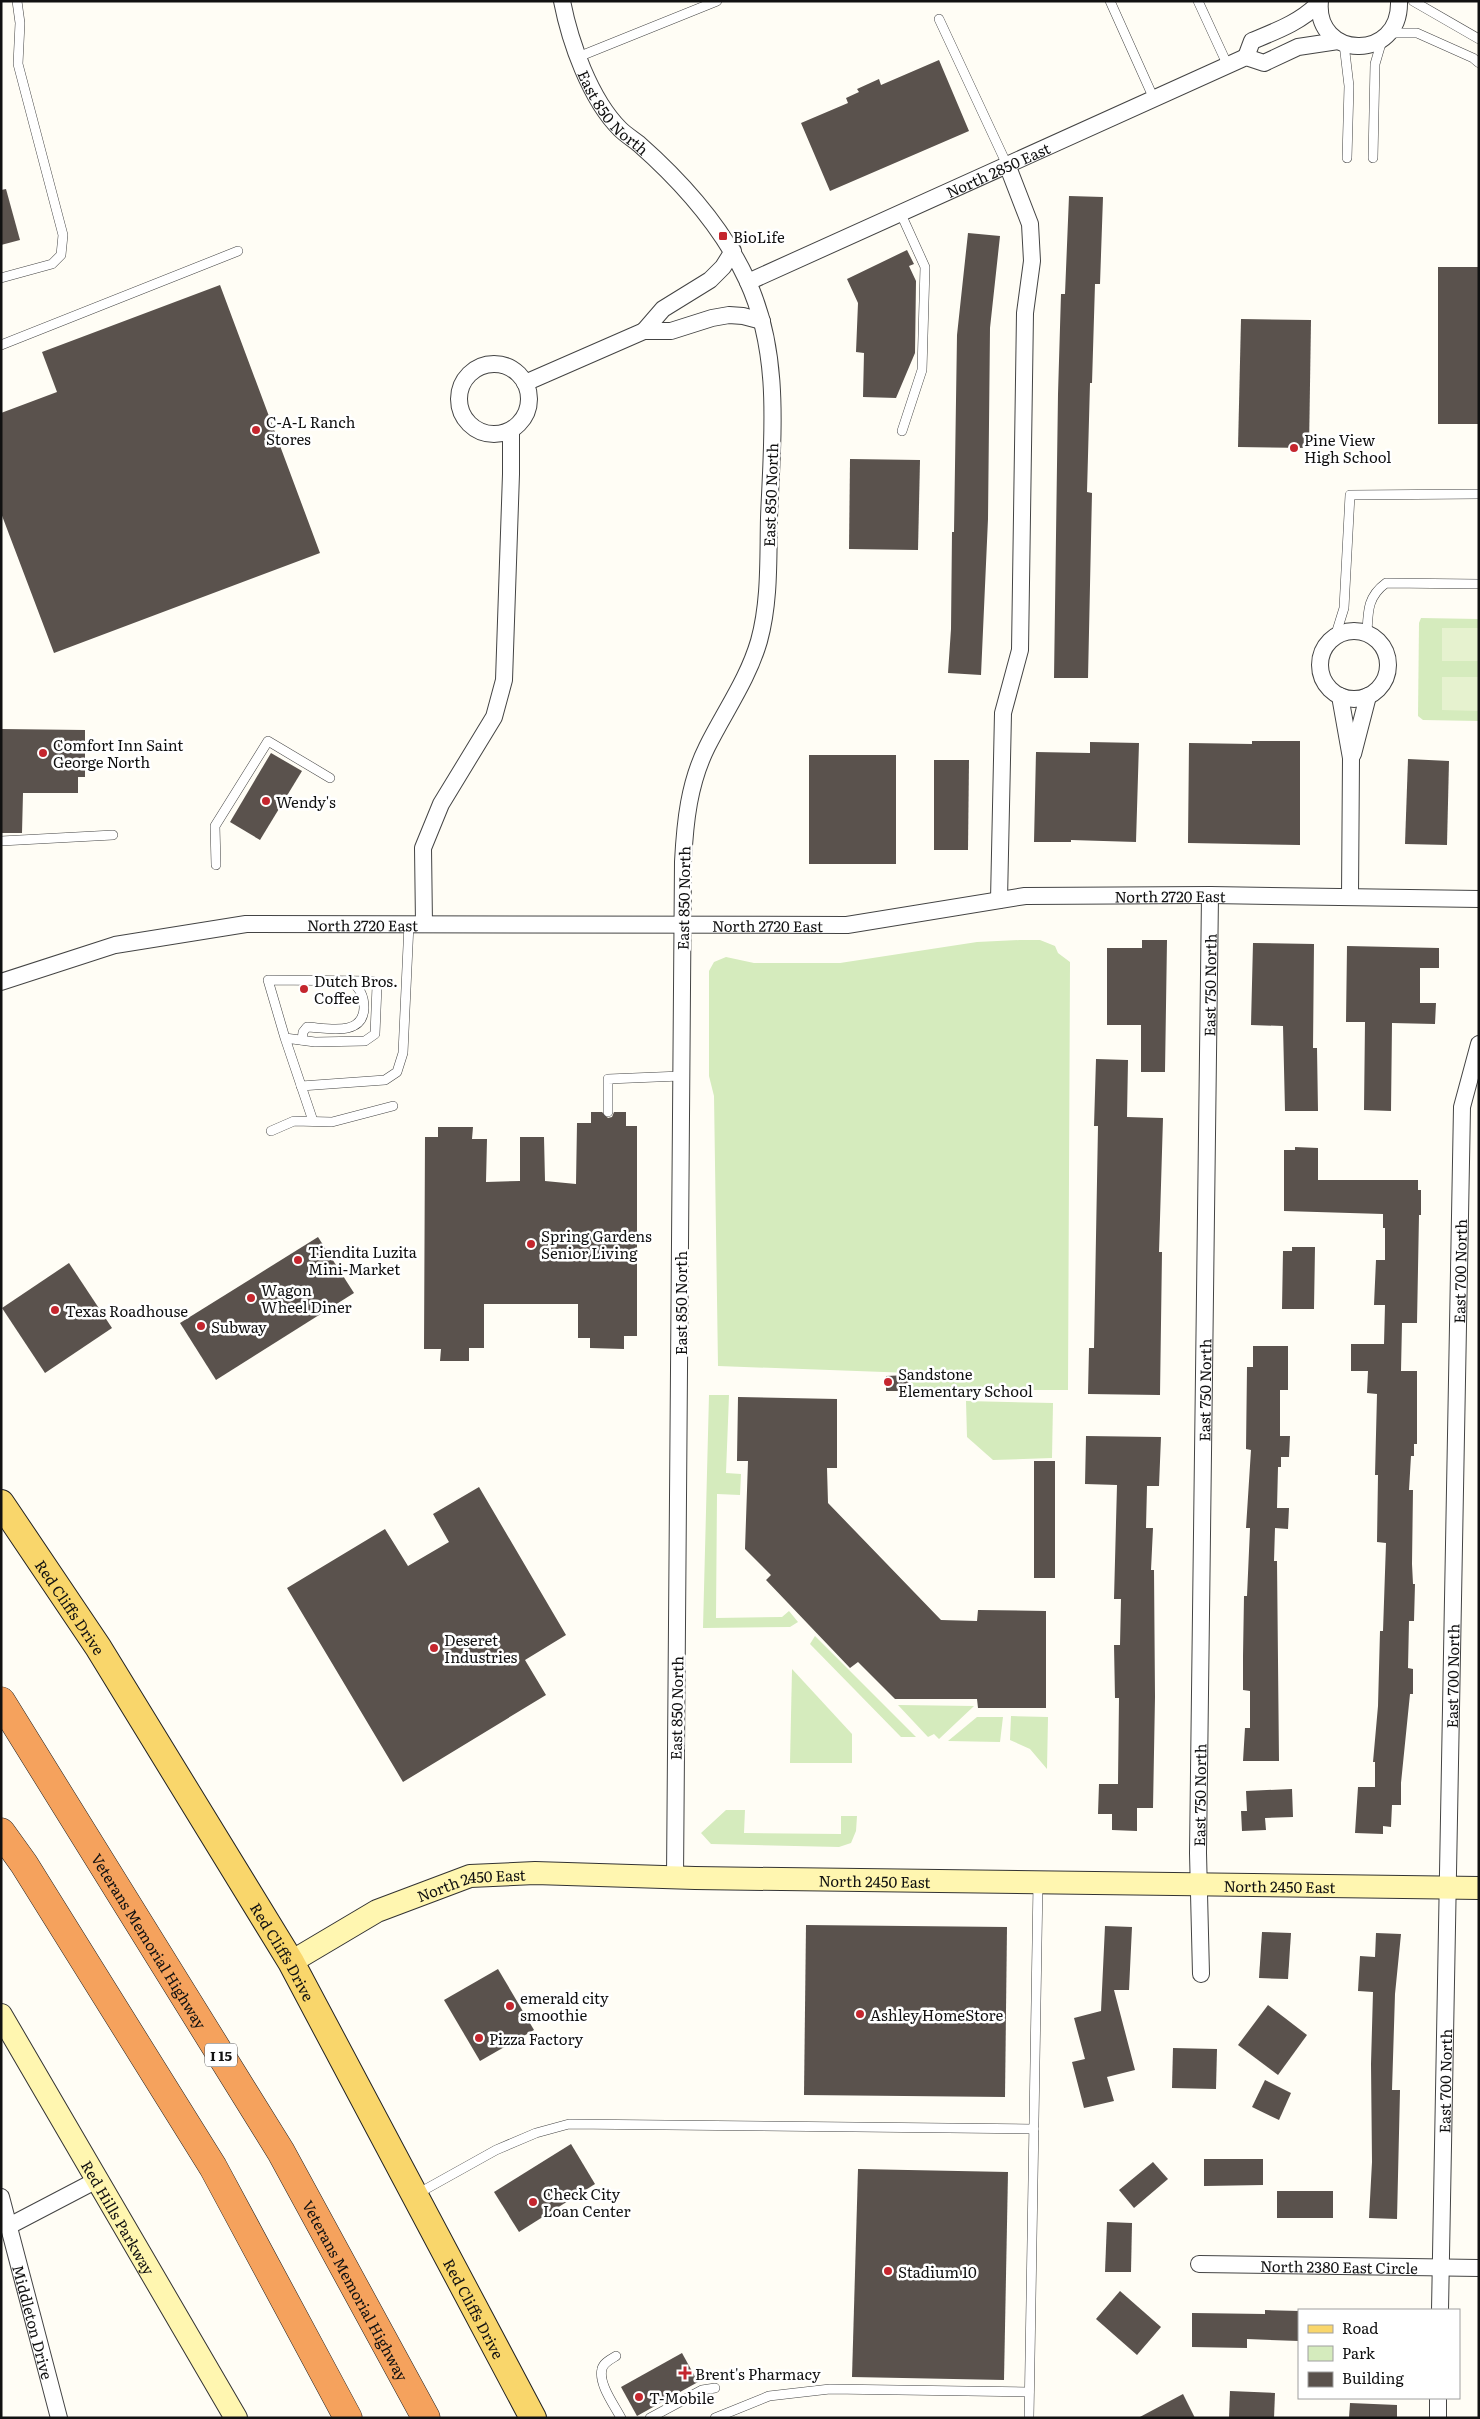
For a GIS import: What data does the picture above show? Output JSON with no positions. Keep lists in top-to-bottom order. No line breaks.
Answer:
{"streets":{"highway":["Veterans Memorial Highway","I 15"],"main road":["Red Cliffs Drive"],"street":["East 850 North","North 2850 East","North 2720 East","East 750 North","East 700 North","North 2450 East","Red Hills Parkway","North 2380 East Circle","Middleton Drive"]},"crossings":[["East 850 North","North 2850 East"],["East 850 North","North 2720 East"],["East 850 North","North 2450 East"],["North 2720 East","East 750 North"],["East 750 North","North 2450 East"],["East 700 North","North 2450 East"],["East 700 North","North 2380 East Circle"],["Red Cliffs Drive","North 2450 East"]],"places":{"transit":["BioLife"],"other":["C-A-L Ranch Stores","Pine View High School","Comfort Inn Saint George North","Wendy's","Dutch Bros. Coffee","Spring Gardens Senior Living","Tiendita Luzita Mini-Market","Wagon Wheel Diner","Texas Roadhouse","Subway","Sandstone Elementary School","Deseret Industries","emerald city smoothie","Ashley HomeStore","Pizza Factory","Check City Loan Center","Stadium 10","T-Mobile"],"health":["Brent's Pharmacy"]},"legend":["Road","Park","Building"]}
